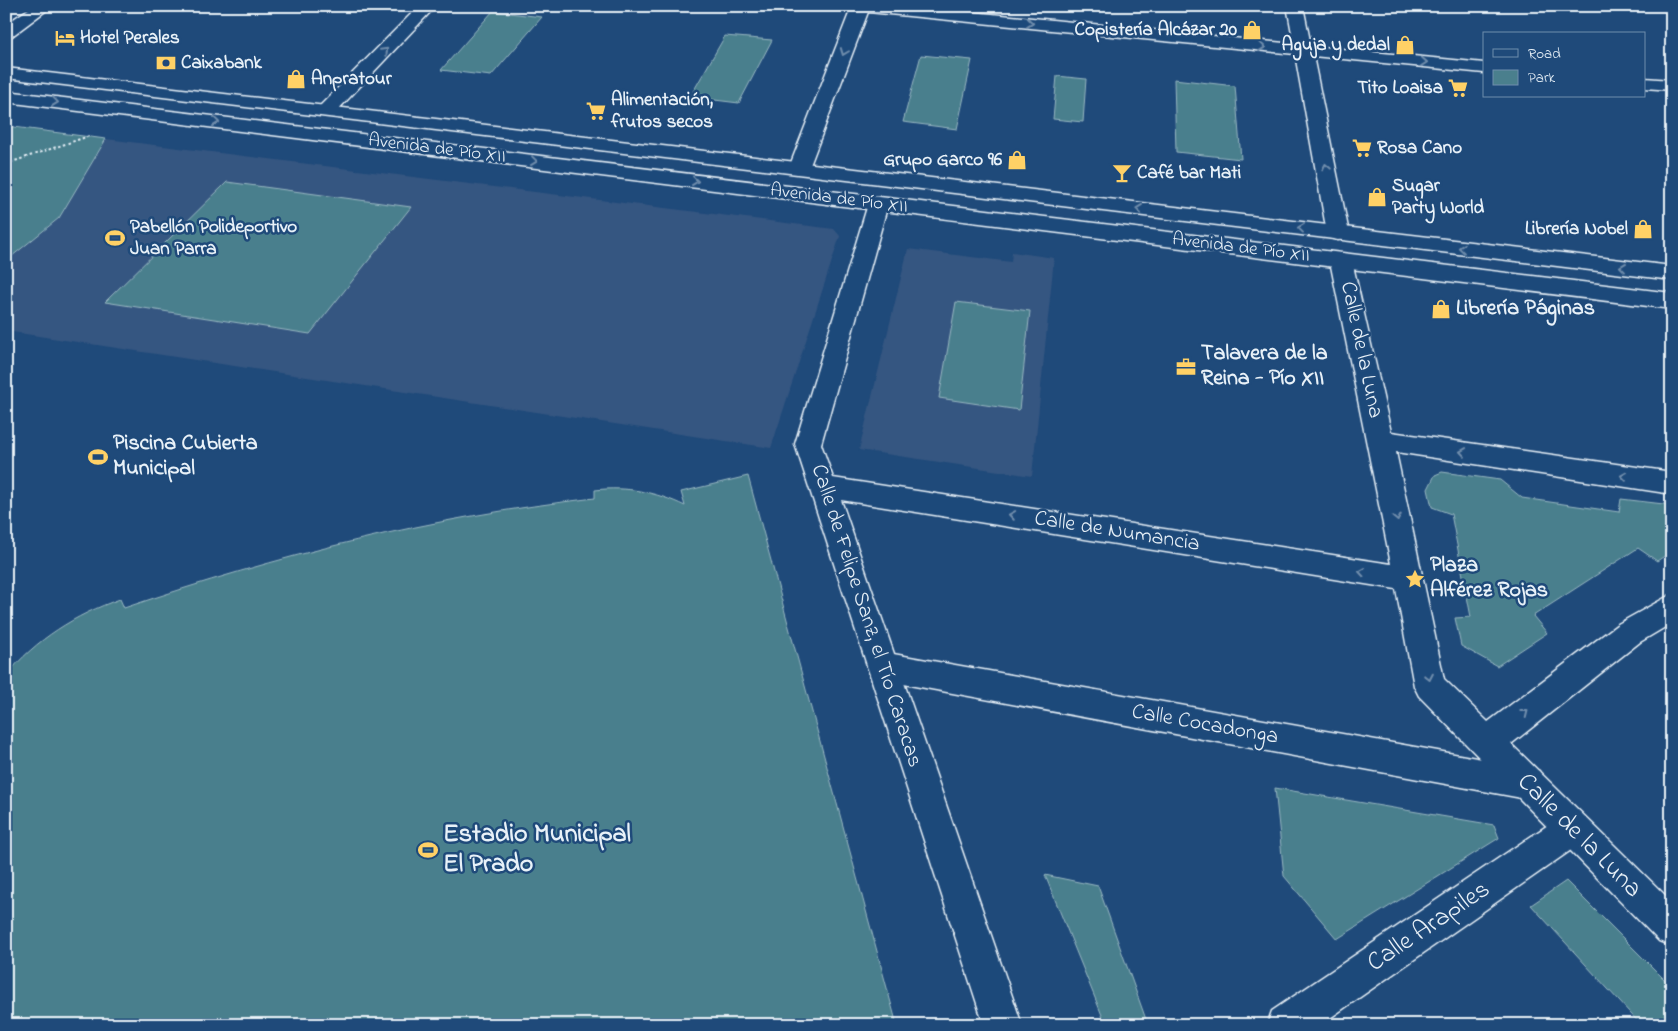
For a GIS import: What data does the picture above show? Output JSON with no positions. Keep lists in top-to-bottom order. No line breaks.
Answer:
{"streets":{"street":["Avenida de Pío XII","Calle de la Luna","Calle de Numancia","Calle de Felipe Sanz, el Tío Caracas","Calle Cocadonga","Calle Arapiles"]},"crossings":[["Avenida de Pío XII","Calle de la Luna"],["Avenida de Pío XII","Calle de Felipe Sanz, el Tío Caracas"],["Calle de la Luna","Calle Cocadonga"],["Calle de la Luna","Calle Arapiles"],["Calle de Numancia","Calle de Felipe Sanz, el Tío Caracas"],["Calle de Felipe Sanz, el Tío Caracas","Calle Cocadonga"]],"one_way":["Calle de Numancia"],"places":{"shop":["Copistería Alcázar 20","Aguja y dedal","Anpratour","Grupo Garco 96","Sugar Party World","Librería Nobel","Librería Páginas"],"hotel":["Hotel Perales"],"bank":["Caixabank"],"supermarket":["Tito Loaisa","Alimentación, frutos secos","Rosa Cano"],"bar":["Café bar Mati"],"sports":["Pabellón Polideportivo Juan Parra","Piscina Cubierta Municipal","Estadio Municipal El Prado"],"office":["Talavera de la Reina - Pío XII"],"place":["Plaza Alférez Rojas"]},"legend":["Road","Park"]}
